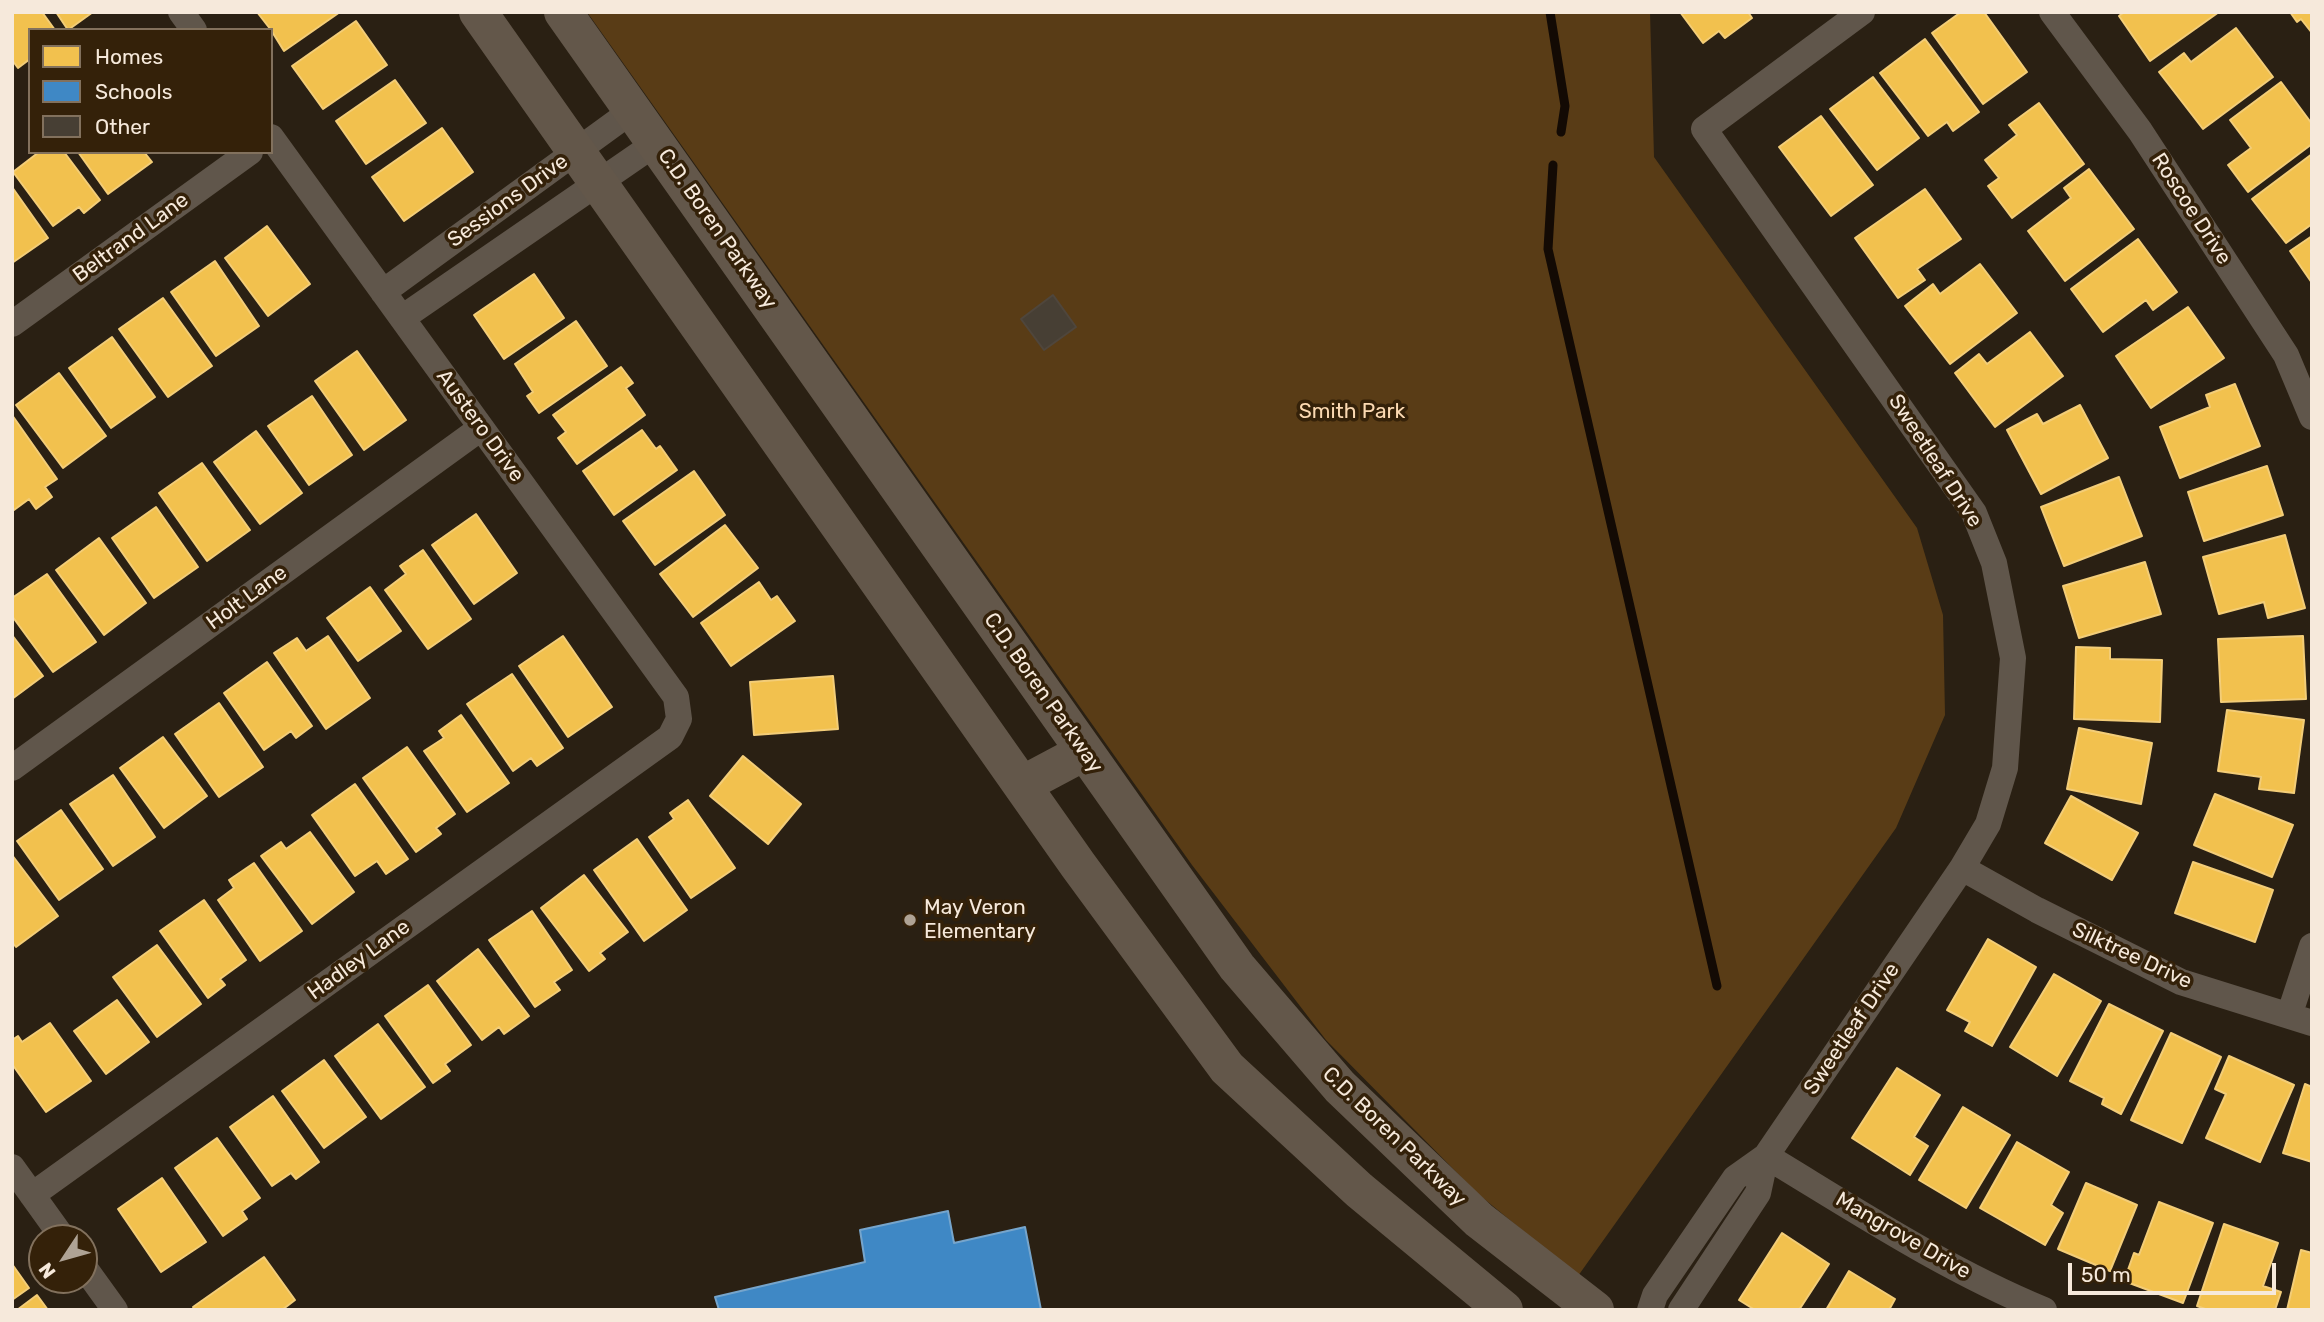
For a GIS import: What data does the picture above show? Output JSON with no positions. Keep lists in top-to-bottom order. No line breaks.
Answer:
{"streets":{"street":["Sessions Drive","Roscoe Drive","C.D. Boren Parkway","Beltrand Lane","Austero Drive","Sweetleaf Drive","Holt Lane","Silktree Drive","Hadley Lane","Mangrove Drive"]},"crossings":[["Sessions Drive","C.D. Boren Parkway"],["Sessions Drive","Austero Drive"],["Austero Drive","Holt Lane"],["Austero Drive","Hadley Lane"],["Sweetleaf Drive","Silktree Drive"],["Sweetleaf Drive","Mangrove Drive"]],"parks":["Smith Park"],"places":["May Veron Elementary"],"legend":["Homes","Schools","Other"],"scale_bar":"50 m","north":"bottom left"}
